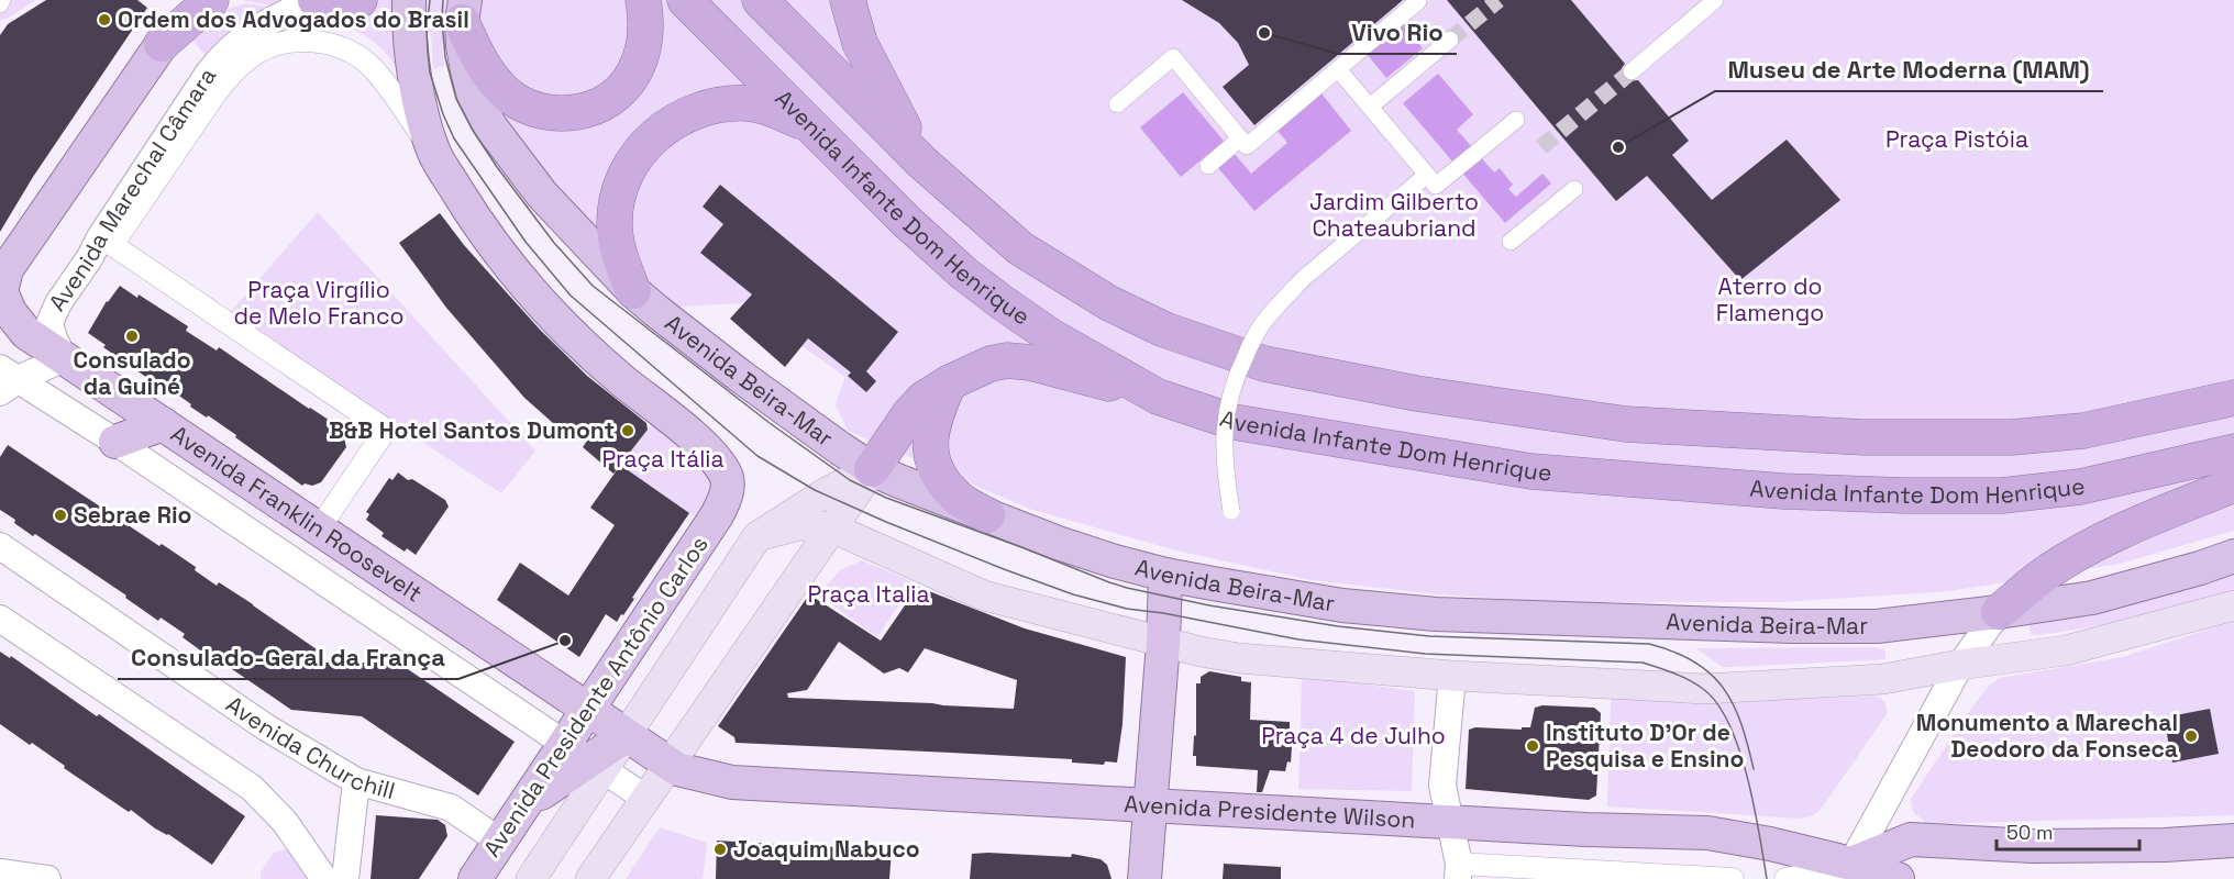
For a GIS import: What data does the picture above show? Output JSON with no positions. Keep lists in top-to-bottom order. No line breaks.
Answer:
{"streets":{"highway":["Avenida Infante Dom Henrique"],"main road":["Avenida Beira-Mar","Avenida Franklin Roosevelt","Avenida Presidente Antônio Carlos","Avenida Presidente Wilson"],"street":["Avenida Marechal Câmara","Avenida Churchill"]},"crossings":[["Avenida Marechal Câmara","Avenida Franklin Roosevelt"],["Avenida Marechal Câmara","Avenida Presidente Antônio Carlos"],["Avenida Beira-Mar","Avenida Presidente Antônio Carlos"],["Avenida Franklin Roosevelt","Avenida Presidente Antônio Carlos"],["Avenida Franklin Roosevelt","Avenida Presidente Wilson"],["Avenida Presidente Antônio Carlos","Avenida Churchill"],["Avenida Presidente Antônio Carlos","Avenida Presidente Wilson"]],"parks":["Praça Pistóia","Jardim Gilberto Chateaubriand","Aterro do Flamengo","Praça Virgílio de Melo Franco","Praça Itália","Praça Italia","Praça 4 de Julho"],"places":["Ordem dos Advogados do Brasil","Vivo Rio","Museu de Arte Moderna (MAM)","Consulado da Guiné","B&B Hotel Santos Dumont","Sebrae Rio","Consulado-Geral da França","Monumento a Marechal Deodoro da Fonseca","Instituto D’Or de Pesquisa e Ensino","Joaquim Nabuco"],"scale_bar":"50 m"}
